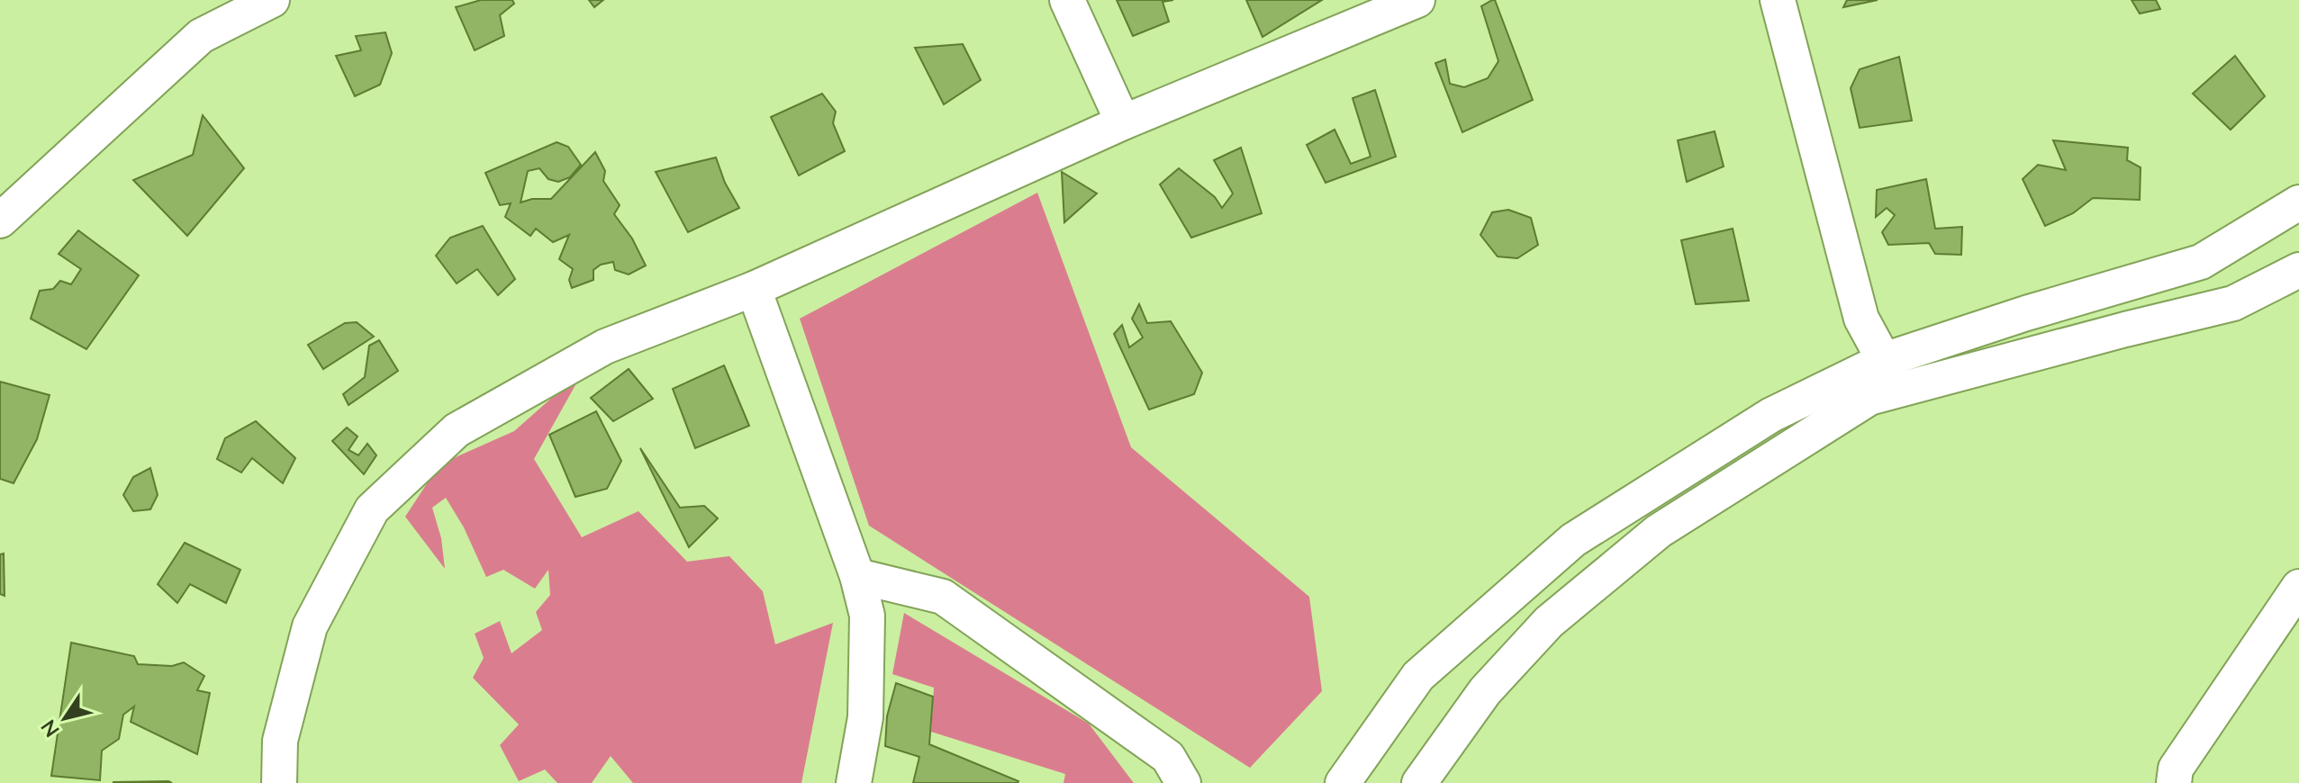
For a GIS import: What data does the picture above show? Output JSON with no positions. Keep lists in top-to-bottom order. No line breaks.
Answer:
{"north":"bottom left"}
